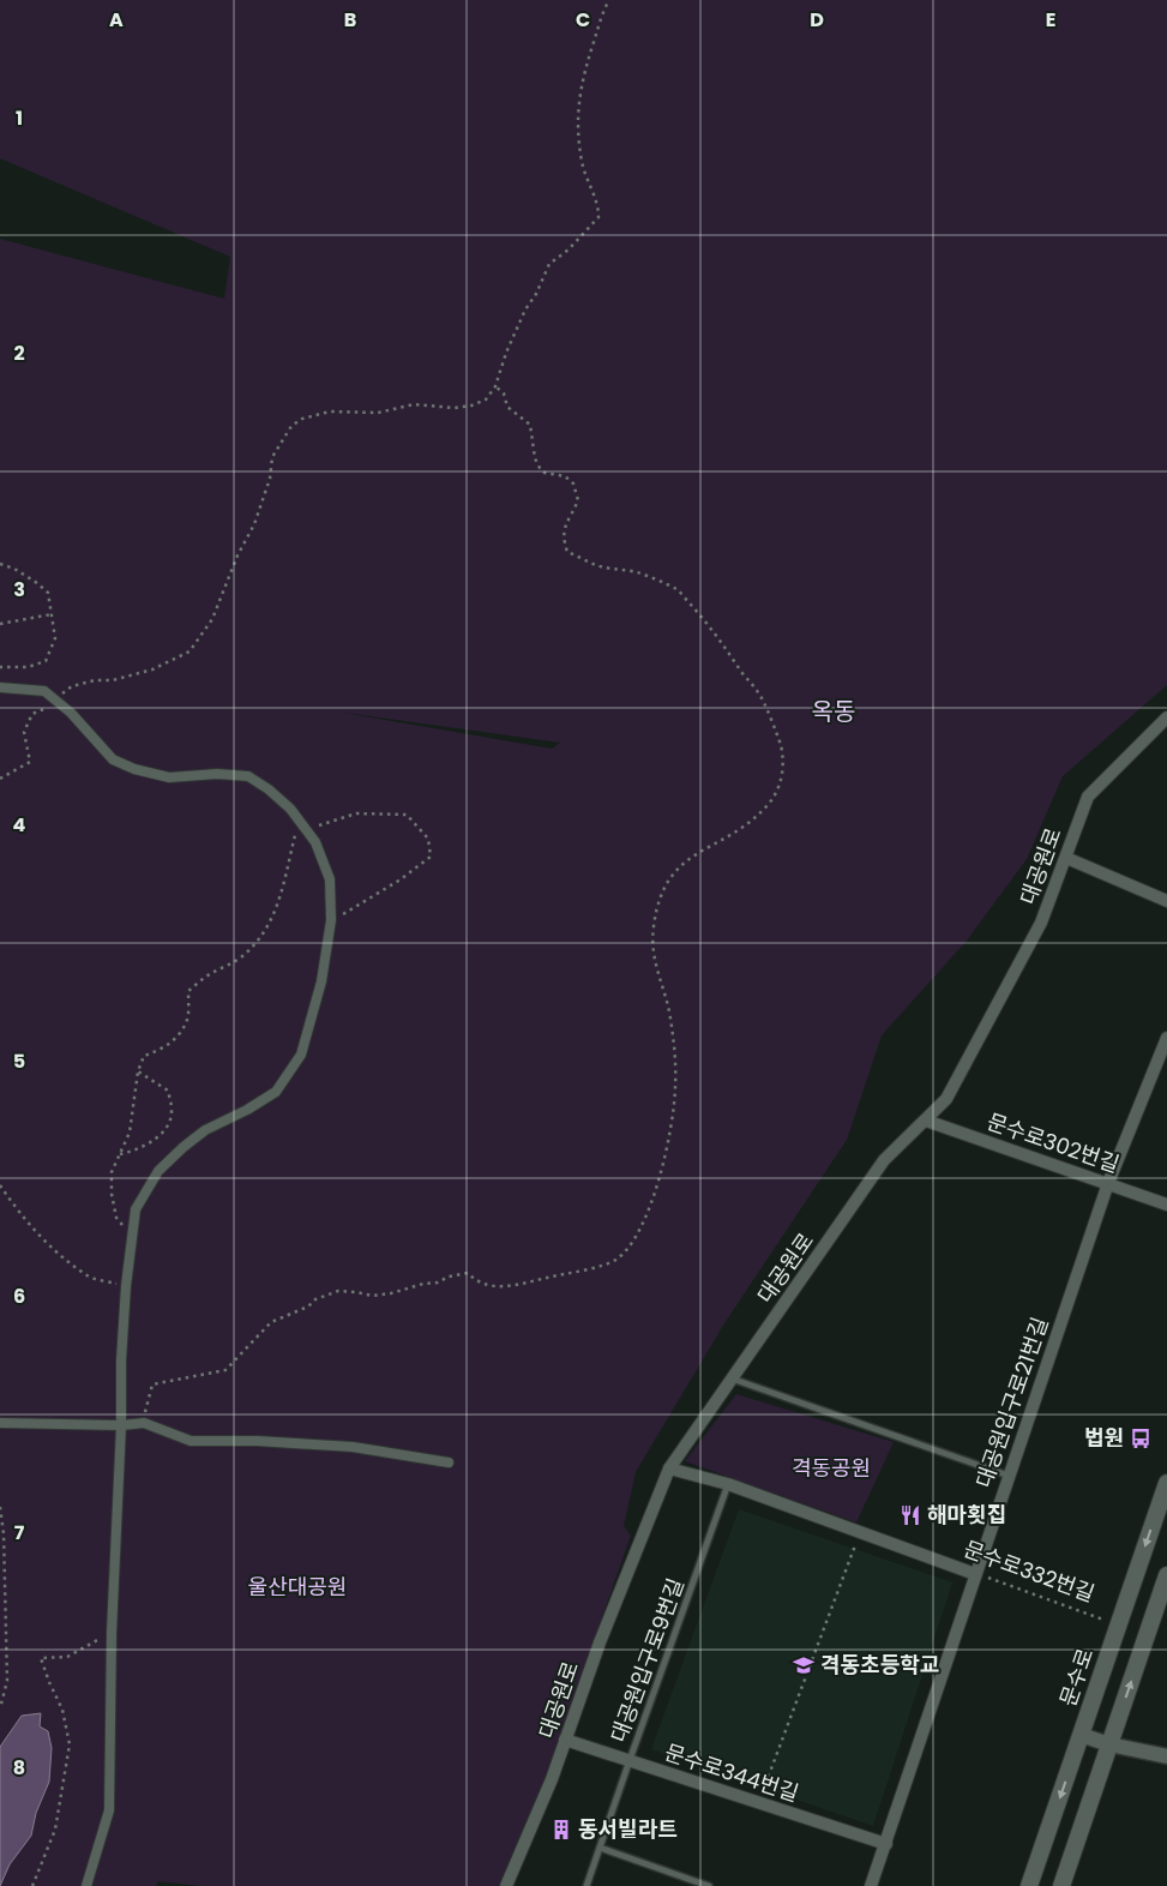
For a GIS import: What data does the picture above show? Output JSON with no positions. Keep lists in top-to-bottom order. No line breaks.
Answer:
{"streets":{"main road":["문수로"],"street":["대공원로","문수로302번길","대공원입구로21번길","문수로332번길","문수로344번길"],"lane":["대공원입구로9번길"]},"crossings":[["대공원로","문수로302번길"],["대공원로","문수로332번길"],["대공원로","문수로344번길"],["문수로302번길","대공원입구로21번길"],["대공원입구로21번길","문수로332번길"],["대공원입구로21번길","문수로344번길"],["문수로332번길","대공원입구로9번길"],["대공원입구로9번길","문수로344번길"]],"districts":["옥동"],"parks":["격동공원","울산대공원"],"places":{"bus stop":["법원"],"restaurant":["해마횟집"],"school or university":["격동초등학교"],"building":["동서빌라트"]},"grid":{"columns":["A","B","C","D","E"],"rows":["1","2","3","4","5","6","7","8"]}}
